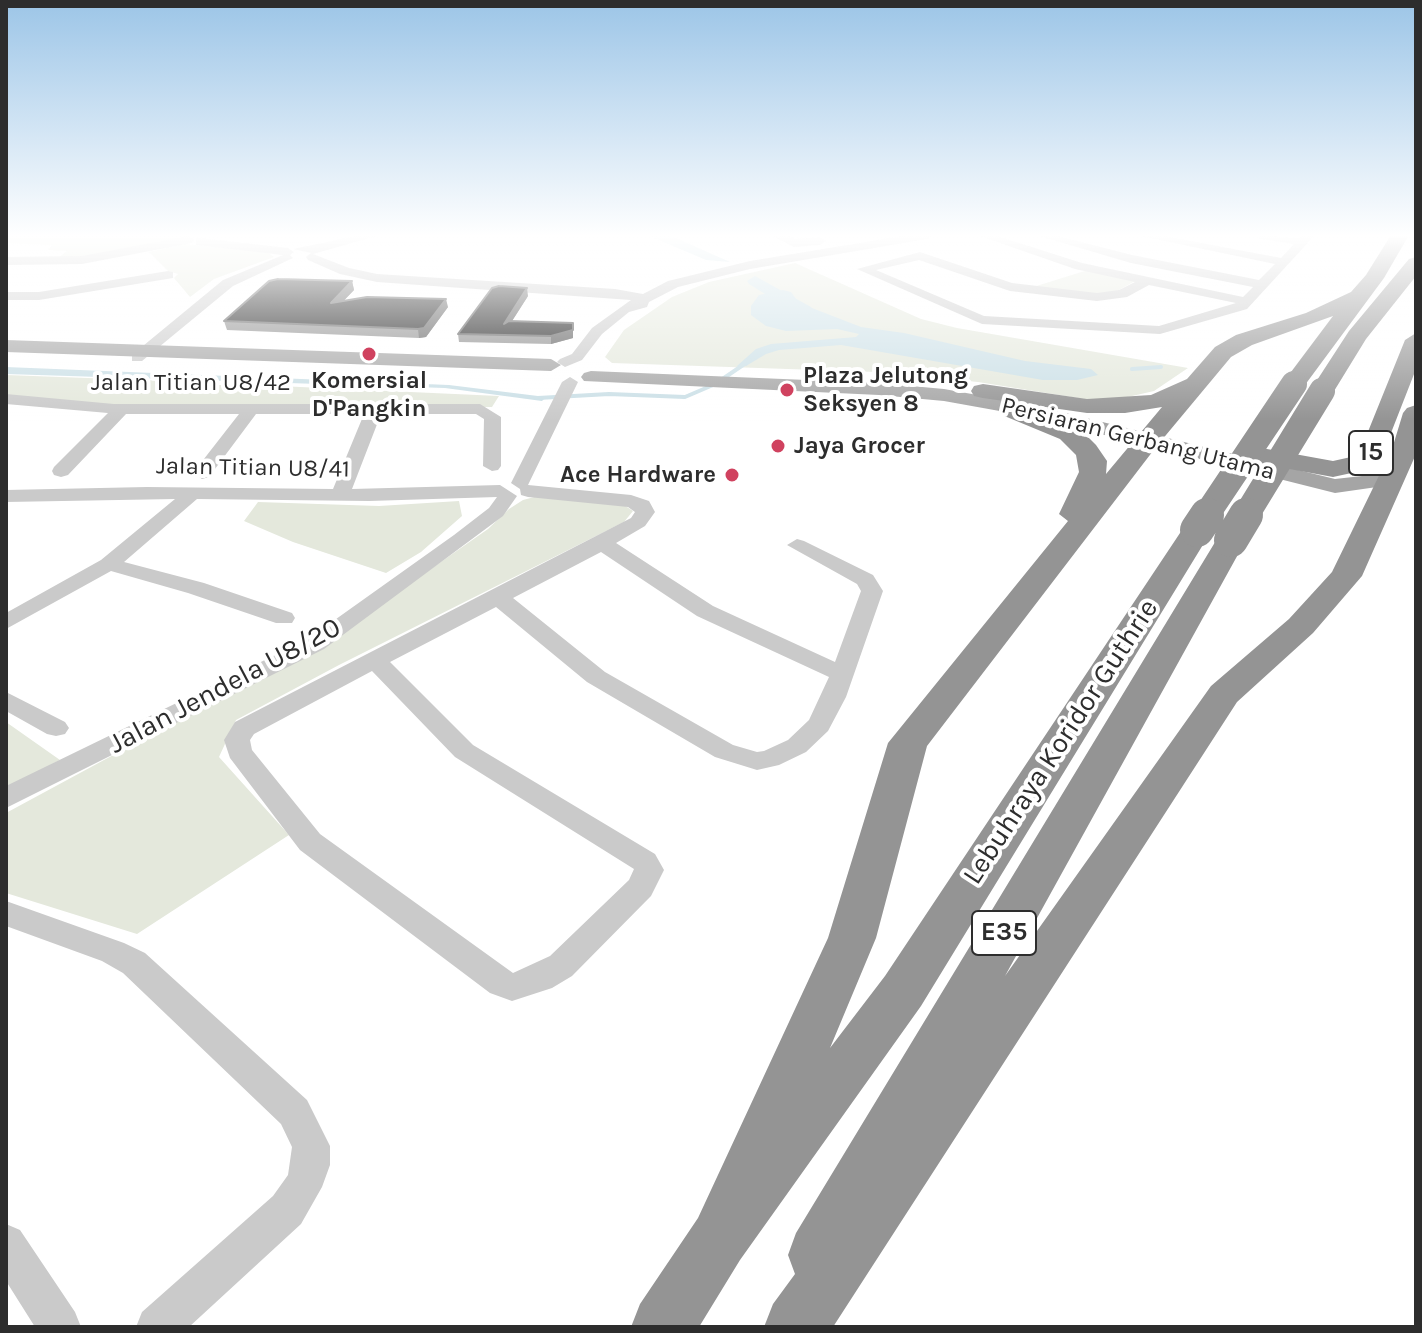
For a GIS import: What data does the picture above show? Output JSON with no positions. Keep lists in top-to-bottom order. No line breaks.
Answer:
{"streets":{"highway":["15","Lebuhraya Koridor Guthrie","E35"],"main road":["Persiaran Gerbang Utama"],"street":["Jalan Titian U8/42","Jalan Titian U8/41","Jalan Jendela U8/20"]},"crossings":[["Persiaran Gerbang Utama","15"],["Jalan Titian U8/41","Jalan Jendela U8/20"]],"places":["Komersial D'Pangkin","Plaza Jelutong Seksyen 8","Jaya Grocer","Ace Hardware"]}
